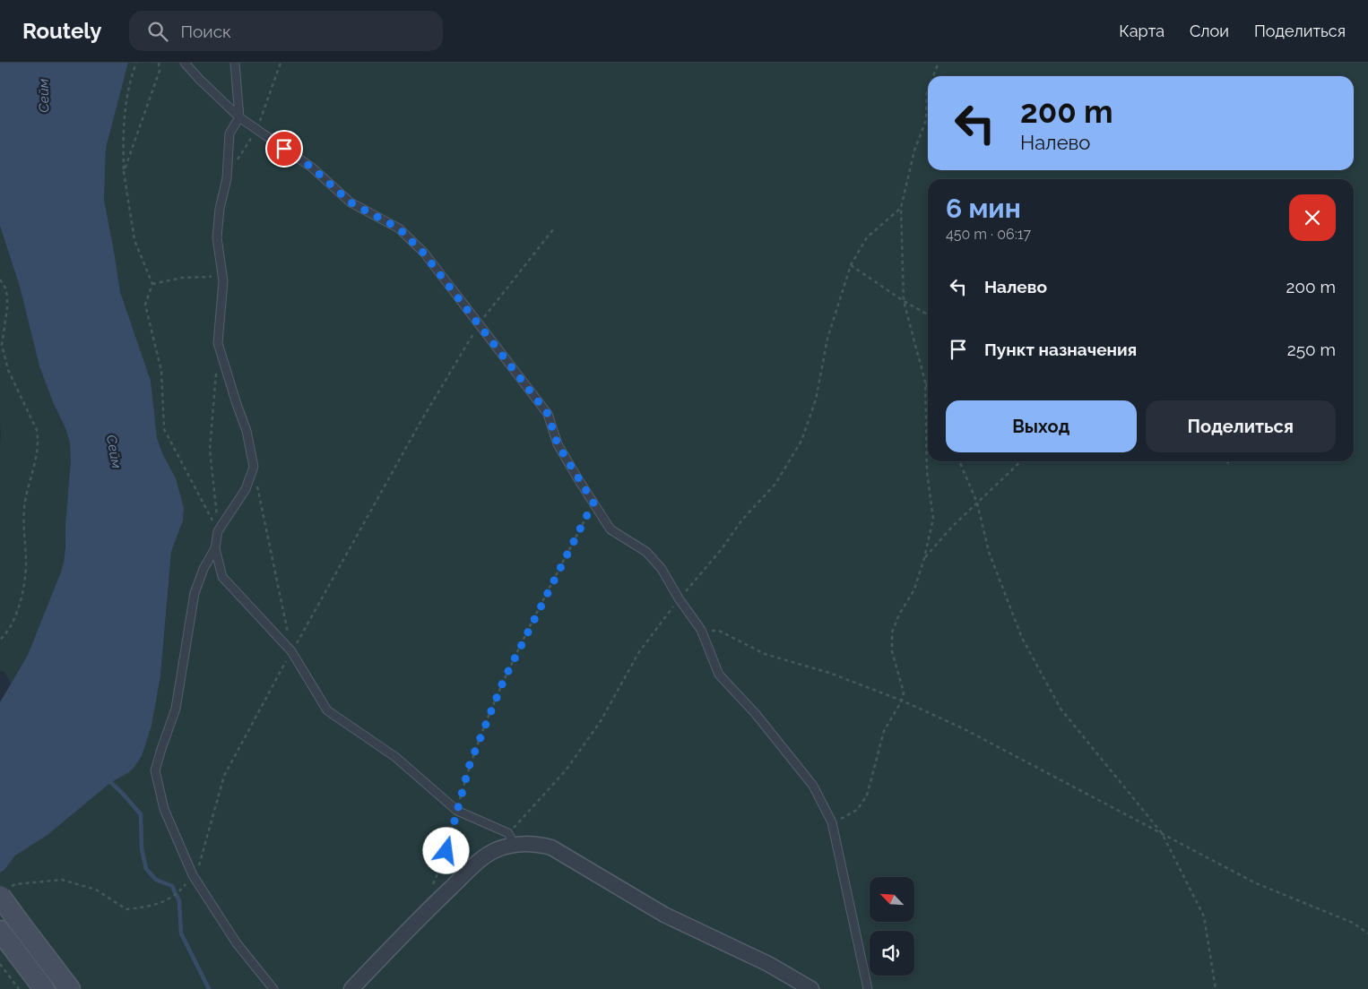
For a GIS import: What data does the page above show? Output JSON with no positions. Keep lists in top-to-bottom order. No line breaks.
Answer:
{"water":["Сейм"],"north":"top left","page":{"header":"Routely","search":"Поиск","nav":["Карта","Слои","Поделиться"],"turn":["200 m","Налево"],"heading":["6 мин","450 m · 06:17"],"list":[{"name":"Налево","value":"200 m"},{"name":"Пункт назначения","value":"250 m"}],"buttons":["Выход","Поделиться"]}}
